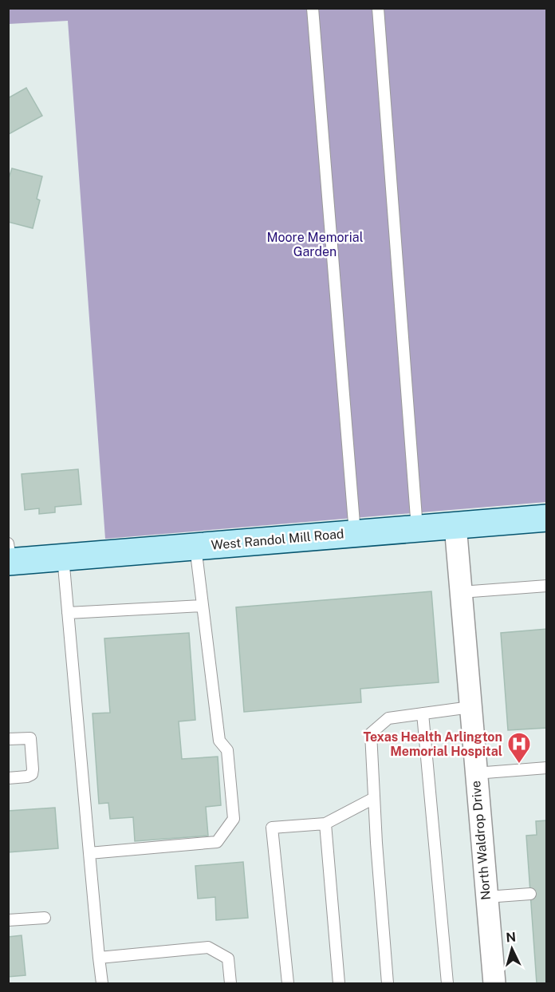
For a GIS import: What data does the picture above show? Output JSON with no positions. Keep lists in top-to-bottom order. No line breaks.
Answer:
{"streets":{"main road":["West Randol Mill Road"],"street":["North Waldrop Drive"]},"crossings":[["West Randol Mill Road","North Waldrop Drive"]],"parks":["Moore Memorial Garden"],"places":{"hospital":["Texas Health Arlington Memorial Hospital"]},"north":"top"}
